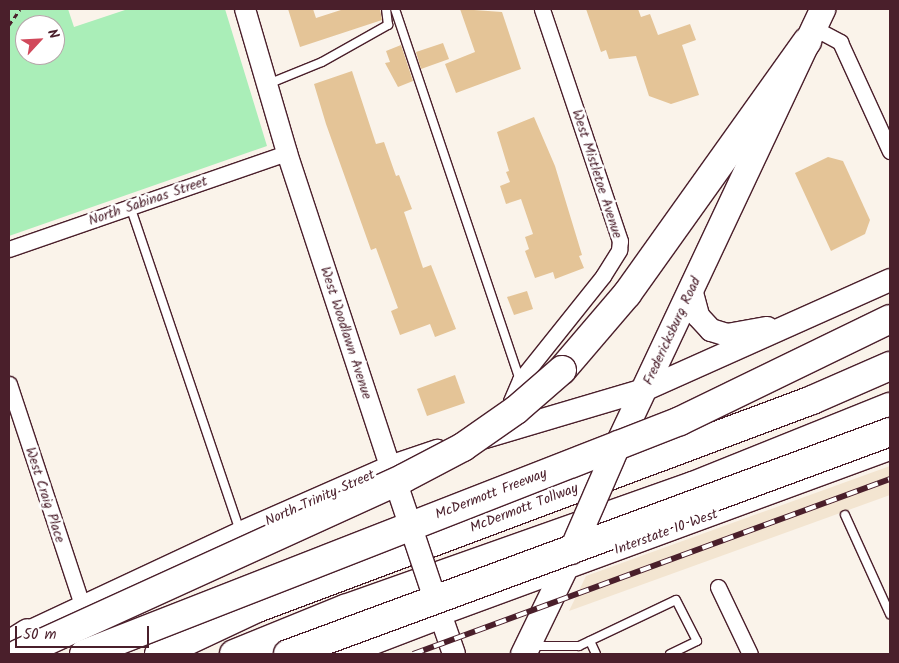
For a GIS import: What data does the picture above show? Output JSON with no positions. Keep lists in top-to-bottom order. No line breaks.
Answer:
{"streets":{"highway":["McDermott Freeway","McDermott Tollway"],"main road":["Fredericksburg Road","West Woodlawn Avenue","North Trinity Street","Interstate 10 West"],"street":["West Mistletoe Avenue","North Sabinas Street","West Craig Place"]},"crossings":[["West Mistletoe Avenue","North Trinity Street"],["North Sabinas Street","West Woodlawn Avenue"],["Fredericksburg Road","North Trinity Street"],["Fredericksburg Road","Interstate 10 West"],["West Woodlawn Avenue","North Trinity Street"],["West Woodlawn Avenue","Interstate 10 West"],["West Craig Place","North Trinity Street"]],"scale_bar":"50 m","north":"top right"}
